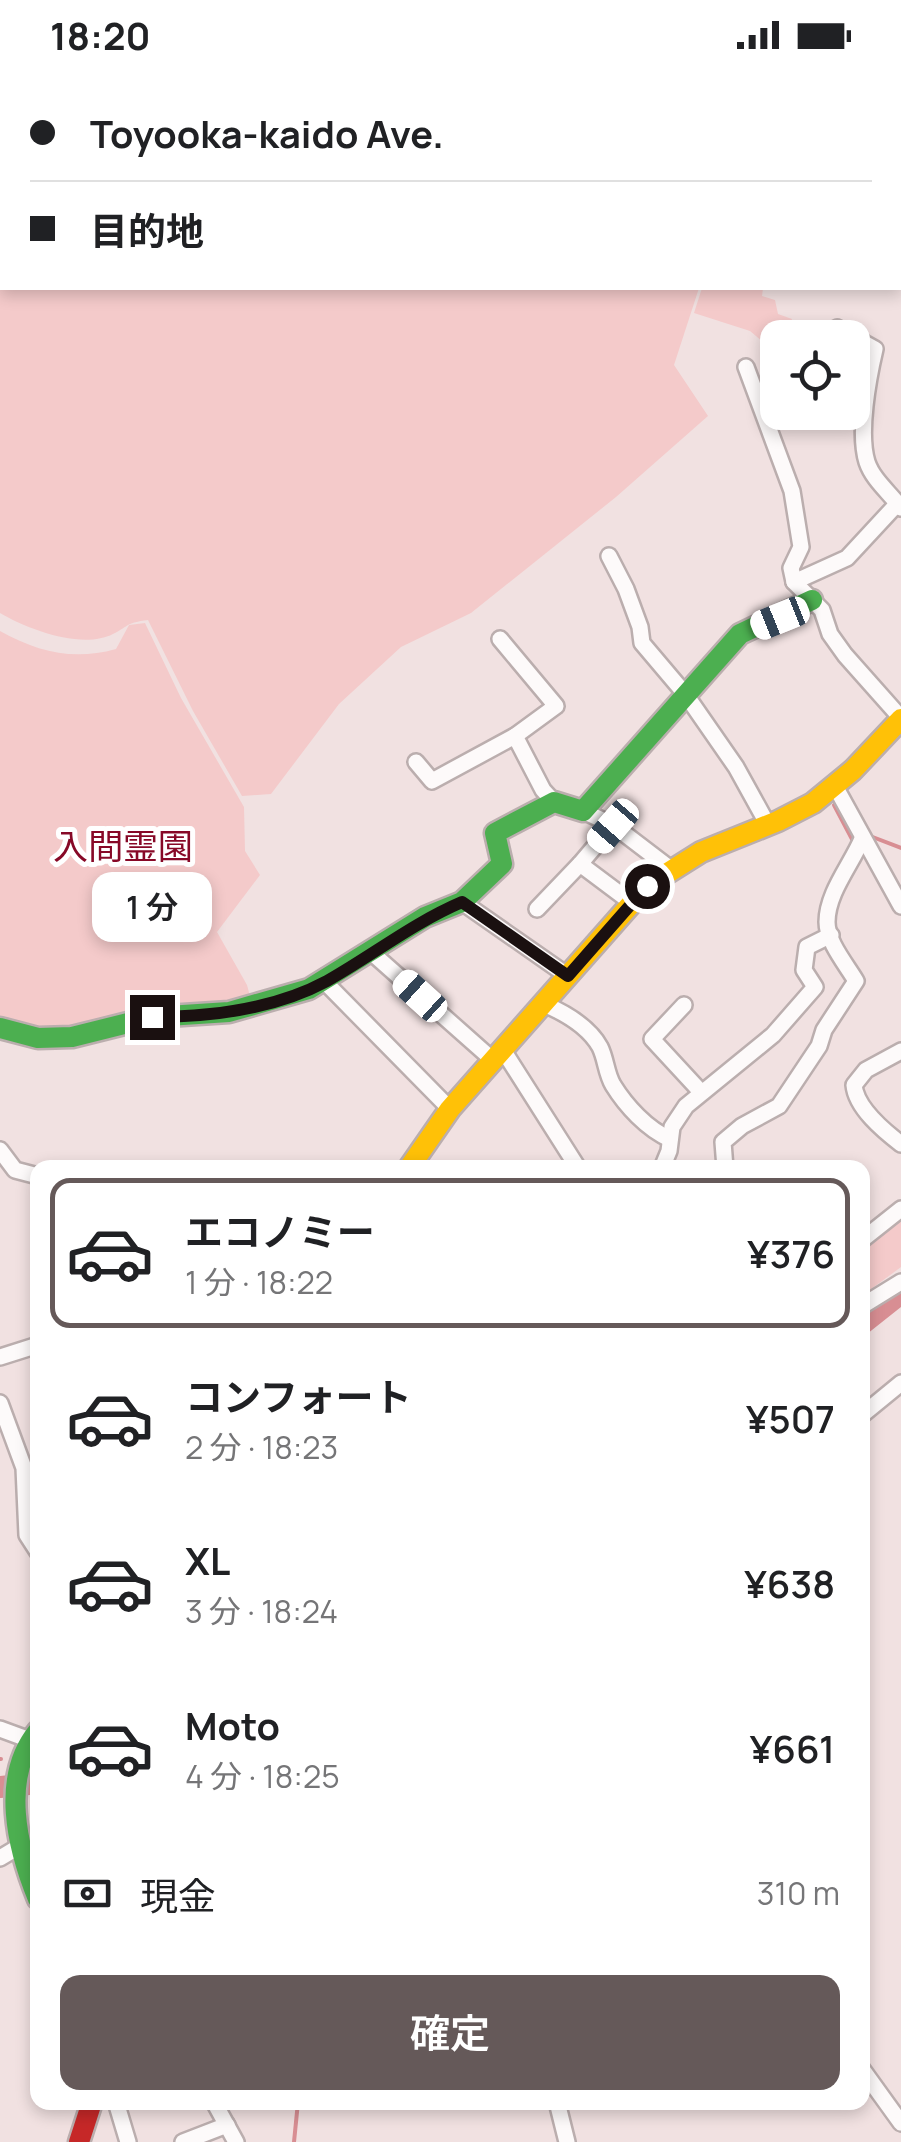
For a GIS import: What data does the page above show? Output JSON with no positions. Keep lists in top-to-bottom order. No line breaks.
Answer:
{"parks":["入間霊園"],"page":{"status":"18:20","banner":["Toyooka-kaido Ave.","目的地"],"bubble":"1 分","list":[{"name":"エコノミー","note":"1 分 · 18:22","value":"¥376"},{"name":"コンフォート","note":"2 分 · 18:23","value":"¥507"},{"name":"XL","note":"3 分 · 18:24","value":"¥638"},{"name":"Moto","note":"4 分 · 18:25","value":"¥661"}],"pay":["現金","310 m"],"buttons":"確定"}}
